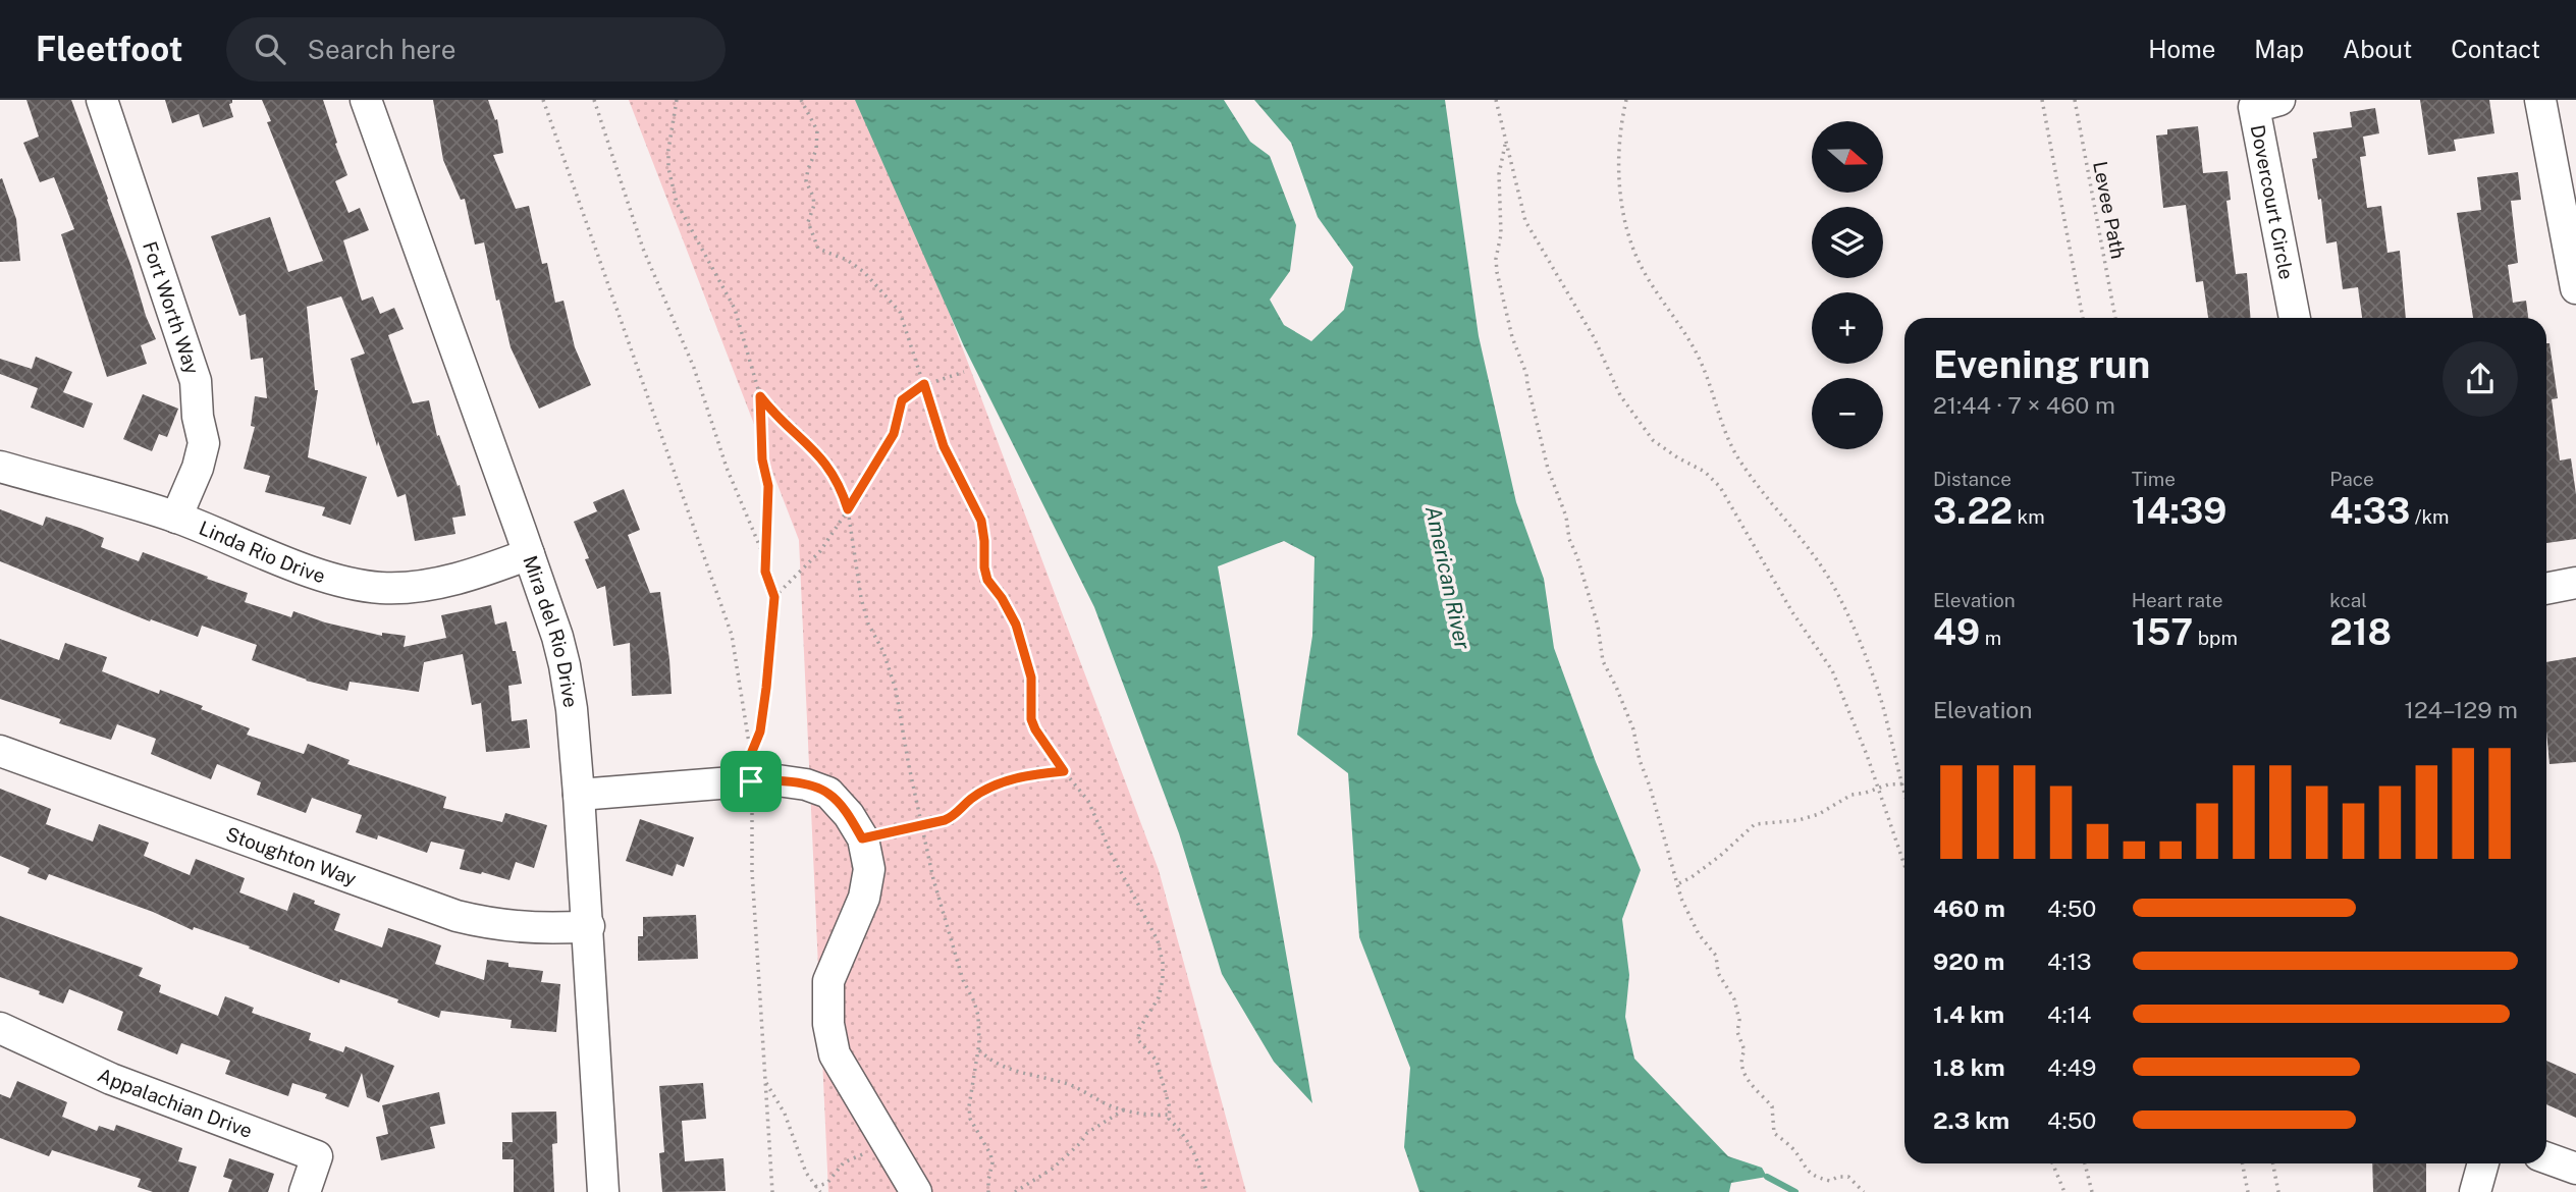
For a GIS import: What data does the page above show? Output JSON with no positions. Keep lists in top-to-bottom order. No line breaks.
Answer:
{"streets":{"street":["Dovercourt Circle","Fort Worth Way","Linda Rio Drive","Mira del Rio Drive","Stoughton Way","Appalachian Drive"],"path":["Levee Path"]},"crossings":[["Fort Worth Way","Linda Rio Drive"],["Linda Rio Drive","Mira del Rio Drive"],["Mira del Rio Drive","Stoughton Way"]],"water":["American River"],"north":"right","page":{"header":"Fleetfoot","search":"Search here","nav":["Home","Map","About","Contact"],"map_buttons":["+","−"],"heading":["Evening run","21:44 · 7 × 460 m"],"stats":[["Distance","3.22 km"],["Time","14:39"],["Pace","4:33 /km"],["Elevation","49 m"],["Heart rate","157 bpm"],["kcal","218"]],"chart":["Elevation","124–129 m"],"list":[{"name":"460 m","note":"4:50"},{"name":"920 m","note":"4:13"},{"name":"1.4 km","note":"4:14"},{"name":"1.8 km","note":"4:49"},{"name":"2.3 km","note":"4:50"}]}}
